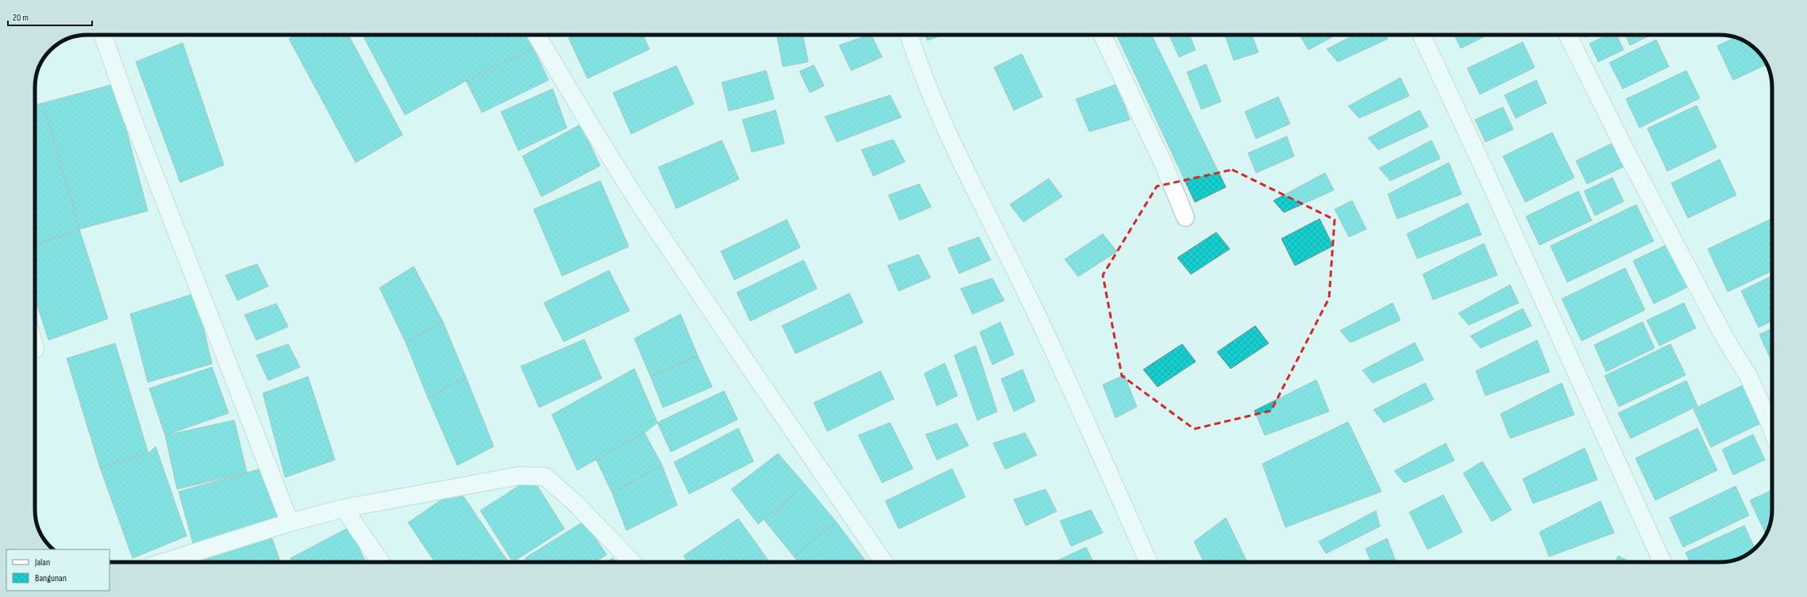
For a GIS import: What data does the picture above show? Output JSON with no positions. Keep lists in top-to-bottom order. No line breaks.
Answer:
{"legend":["Jalan","Bangunan"],"scale_bar":"20 m"}
